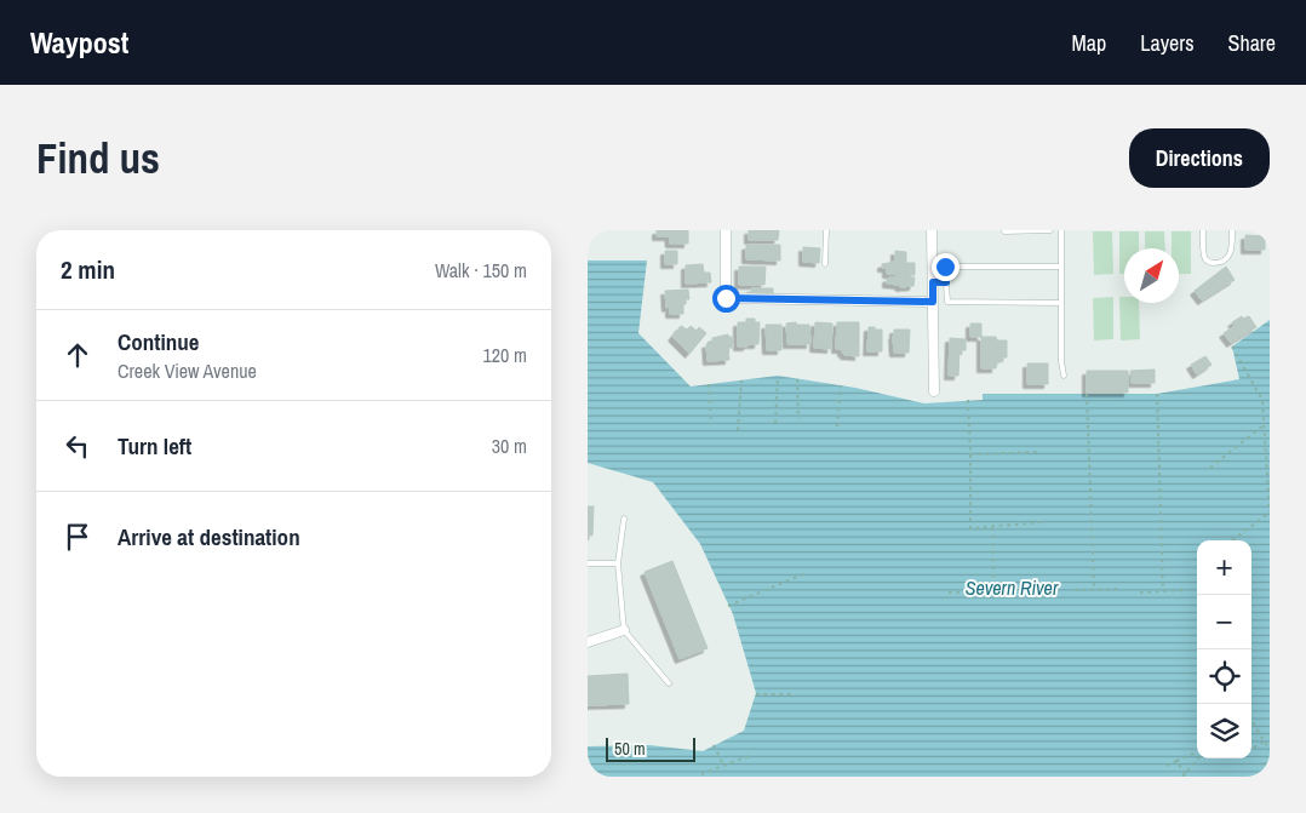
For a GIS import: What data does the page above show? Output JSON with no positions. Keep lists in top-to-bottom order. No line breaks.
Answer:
{"water":["Severn River"],"scale_bar":"50 m","north":"top right","page":{"header":"Waypost","nav":["Map","Layers","Share"],"buttons":"Directions","title":"Find us","heading":["2 min","Walk · 150 m"],"list":[["Continue","Creek View Avenue","120 m"],["Turn left","30 m"],"Arrive at destination"],"map_buttons":["+","−"],"scale":"50 m"}}
